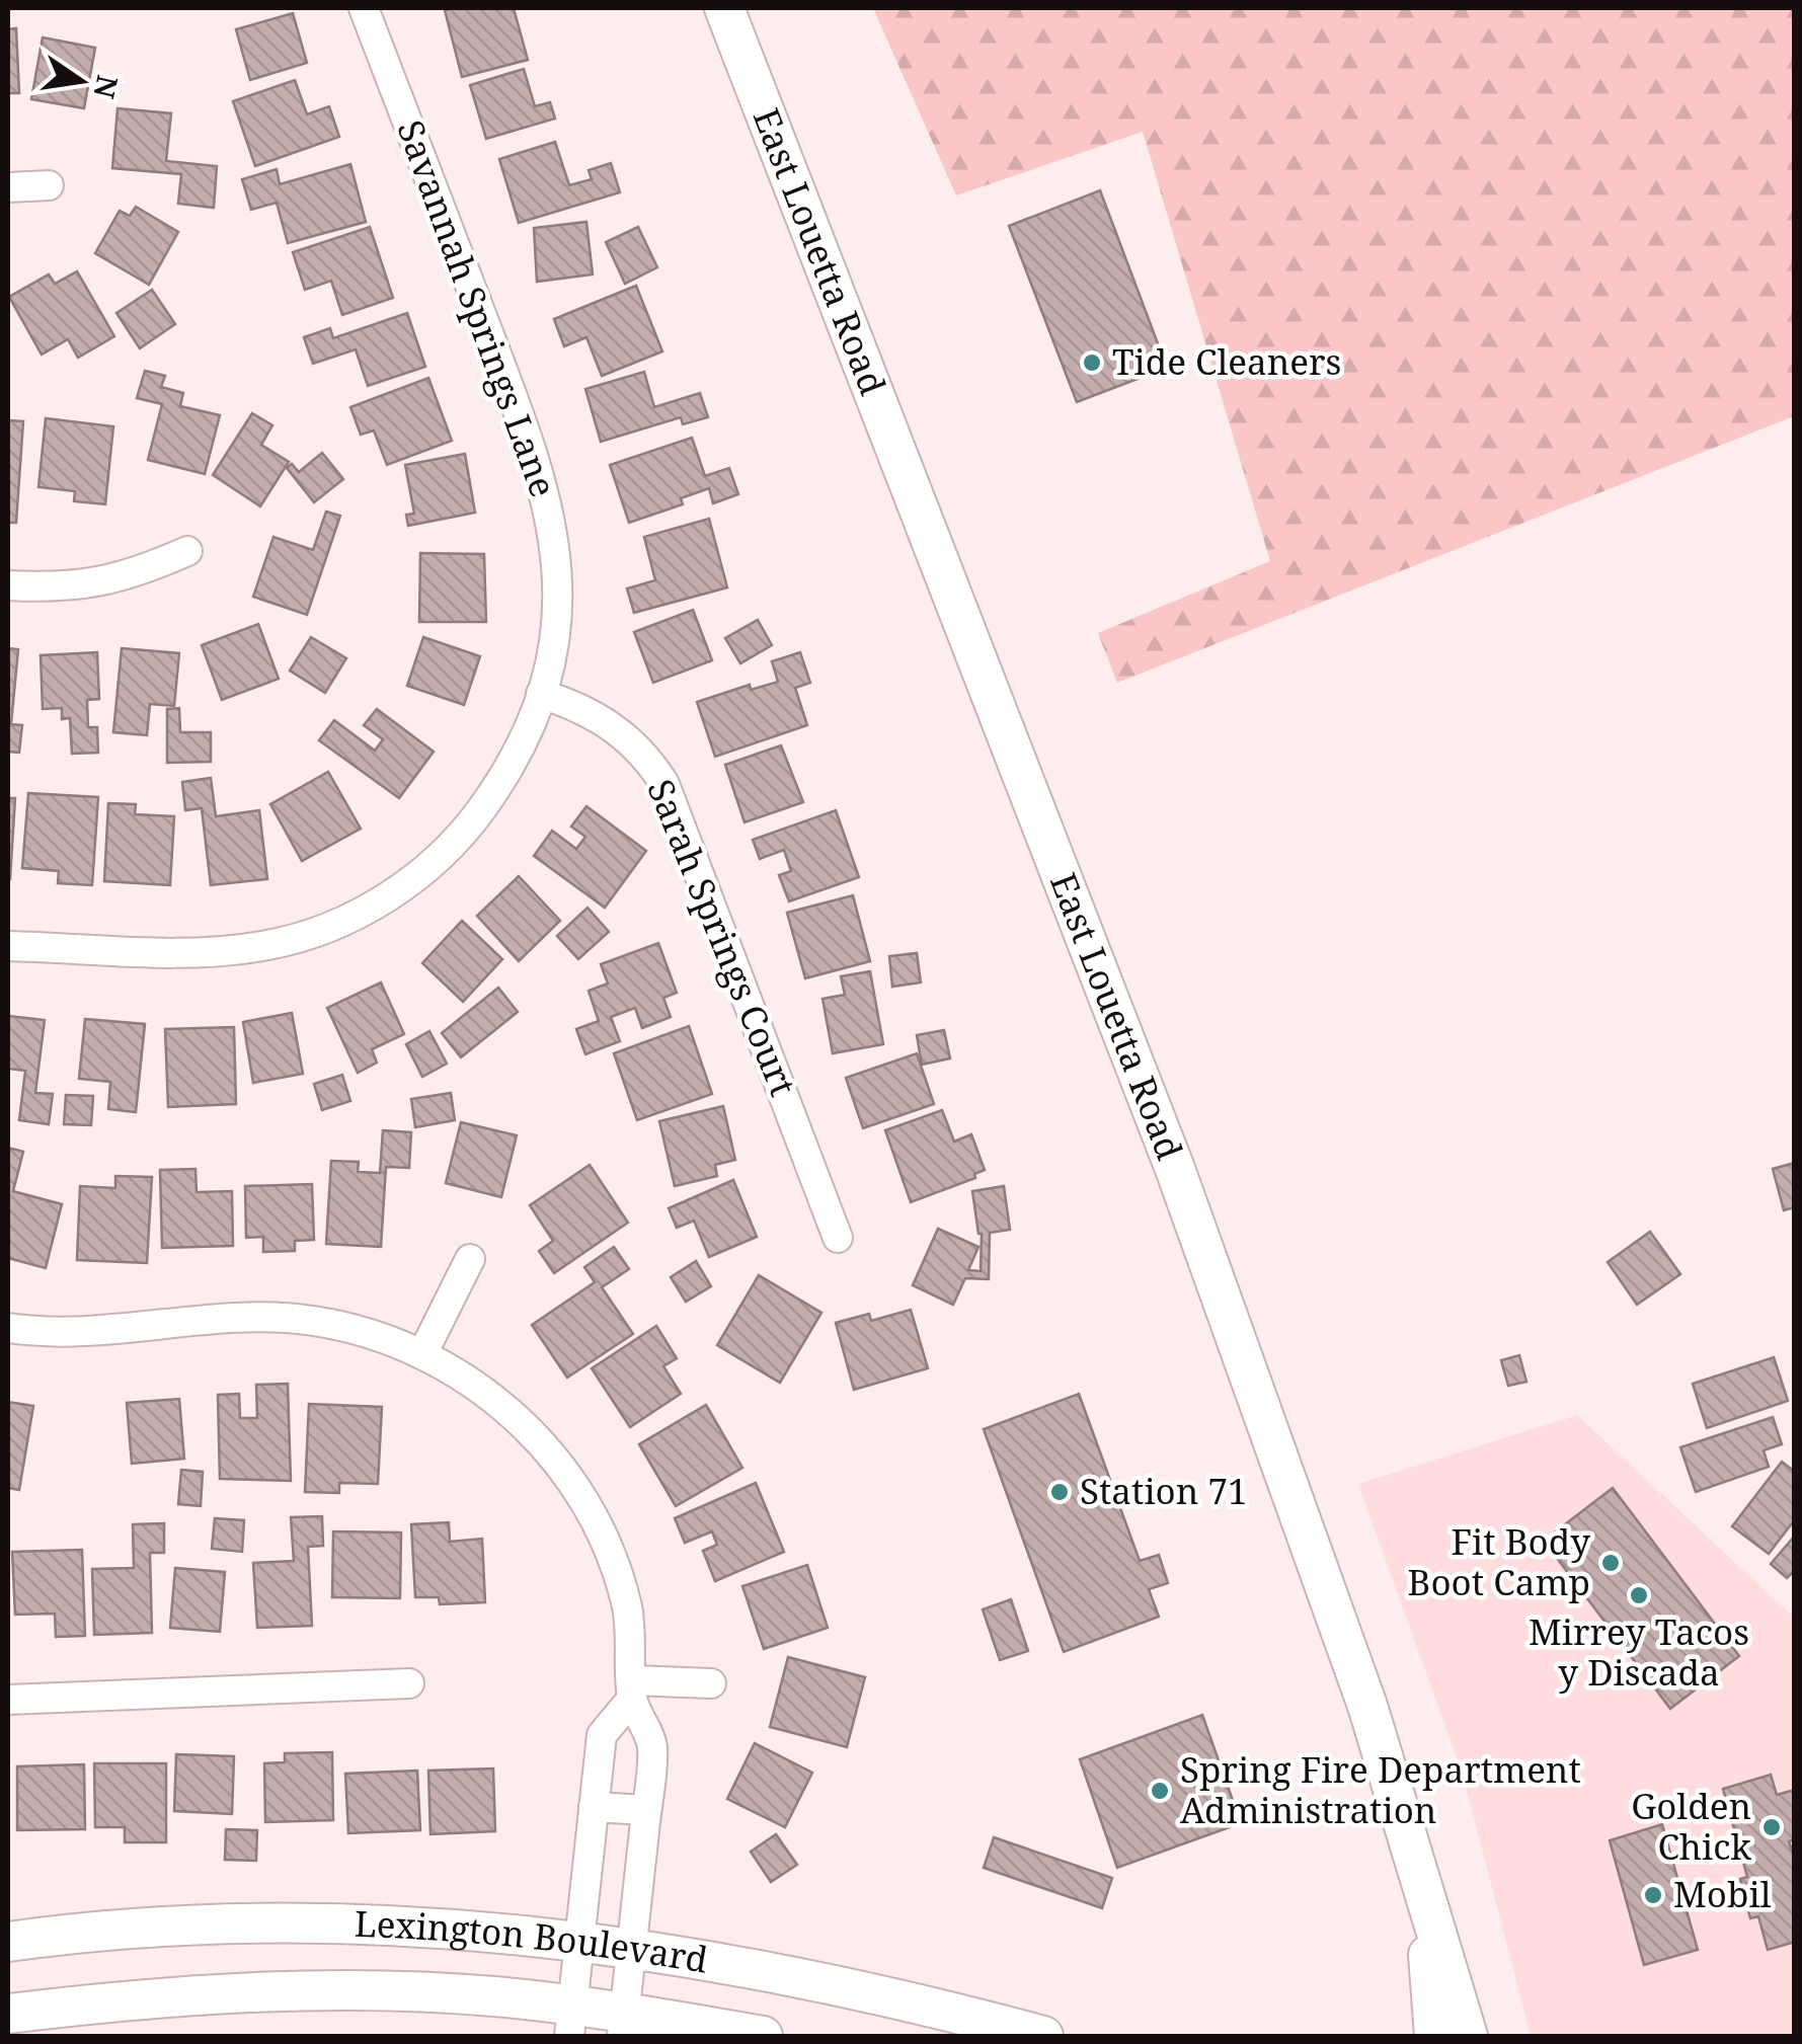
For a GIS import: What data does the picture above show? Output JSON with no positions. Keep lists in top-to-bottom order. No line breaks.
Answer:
{"streets":{"main road":["East Louetta Road","Lexington Boulevard"],"street":["Savannah Springs Lane","Sarah Springs Court"]},"crossings":[["Savannah Springs Lane","Sarah Springs Court"]],"places":["Tide Cleaners","Station 71","Fit Body Boot Camp","Mirrey Tacos y Discada","Spring Fire Department Administration","Golden Chick","Mobil"],"north":"right"}
